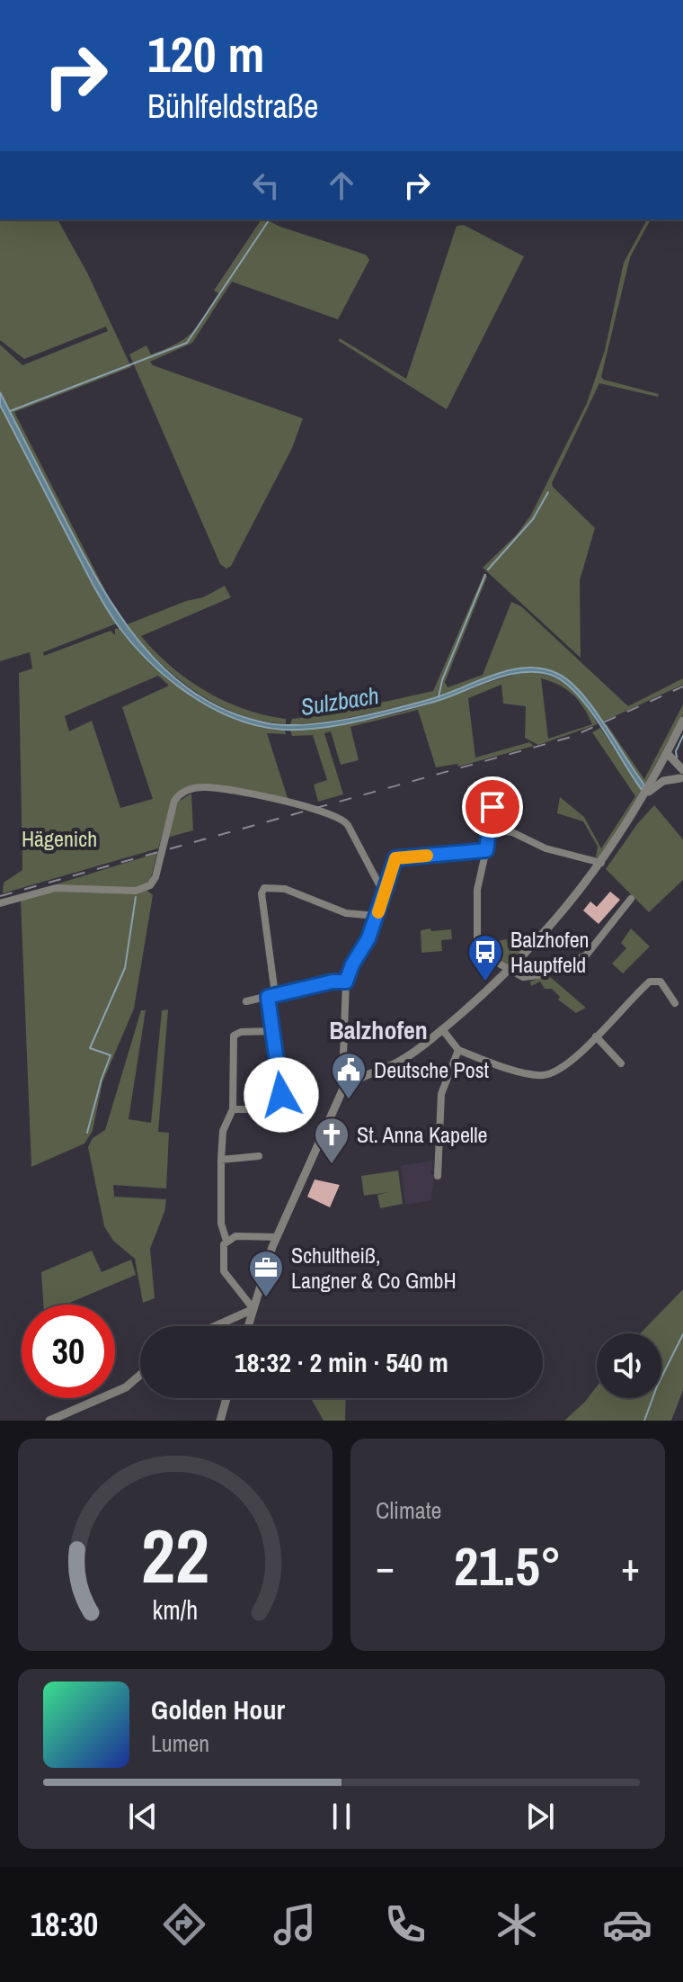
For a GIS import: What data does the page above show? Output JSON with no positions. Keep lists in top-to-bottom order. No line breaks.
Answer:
{"districts":["Balzhofen"],"water":["Sulzbach"],"parks":["Hägenich"],"places":{"bus stop":["Balzhofen Hauptfeld"],"public building":["Deutsche Post"],"church":["St. Anna Kapelle"],"office":["Schultheiß, Langner & Co GmbH"]},"page":{"turn":["120 m","Bühlfeldstraße"],"limit":"30","trip":"18:32 · 2 min · 540 m","tile":"Climate","heat":["−","21.5°","+"],"song":["Golden Hour","Lumen"],"tabs":"18:30","gauge":["22","km/h"]}}
